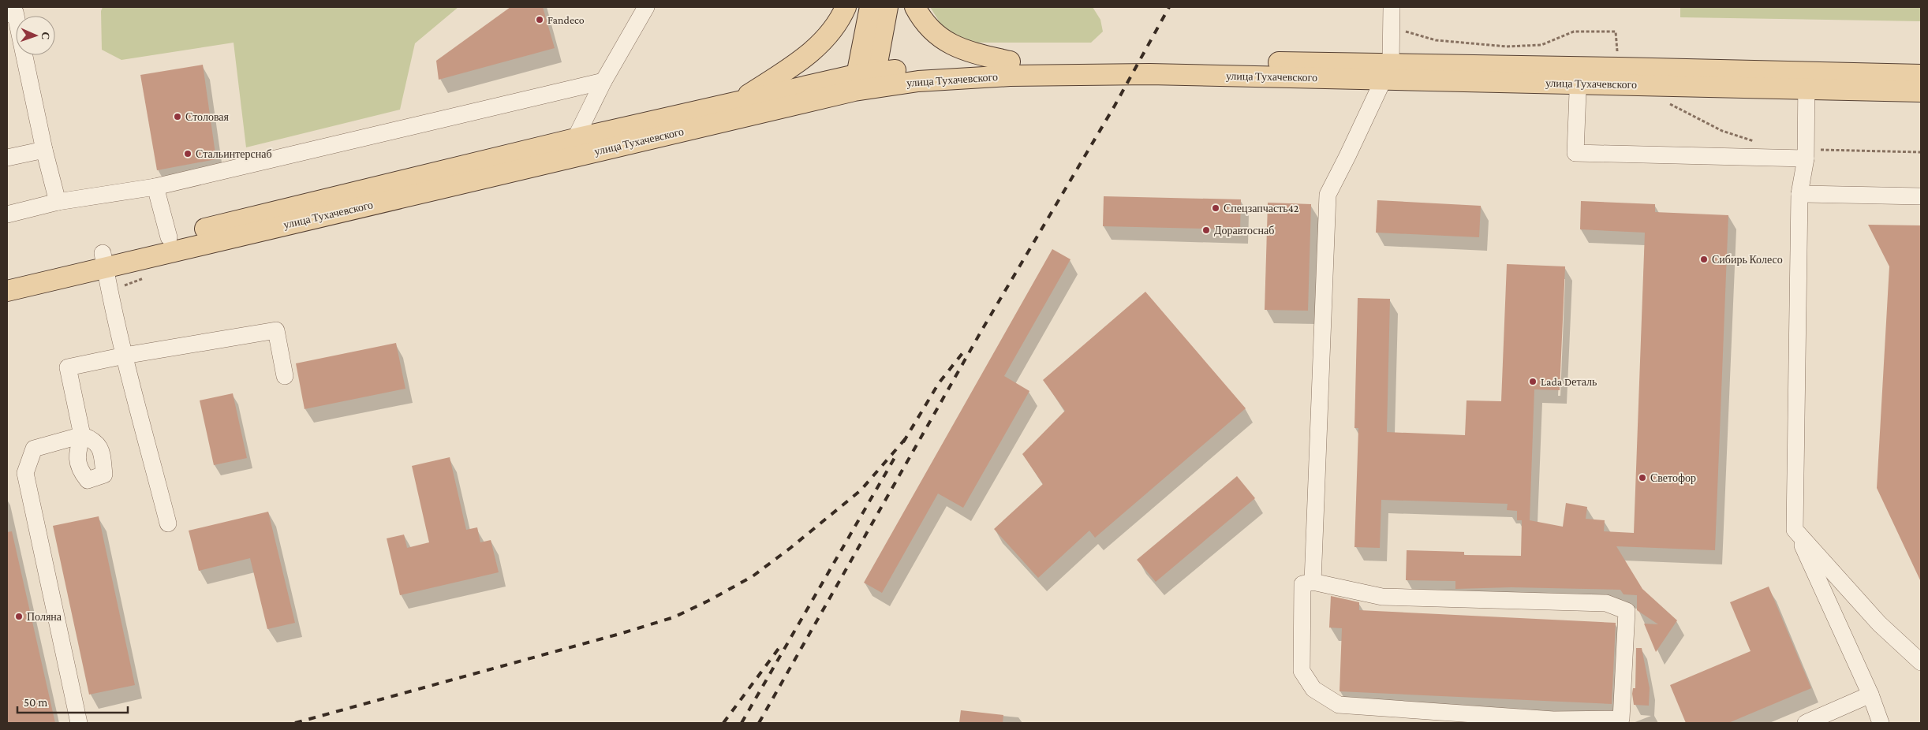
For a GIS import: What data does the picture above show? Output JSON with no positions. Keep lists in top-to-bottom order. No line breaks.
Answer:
{"streets":{"main road":["улица Тухачевского"]},"places":["Fandeco","Столовая","Стальинтерснаб","Спецзапчасть42","Доравтоснаб","Сибирь Колесо","Lada Dеталь","Светофор","Поляна"],"scale_bar":"50 m","north":"right"}
